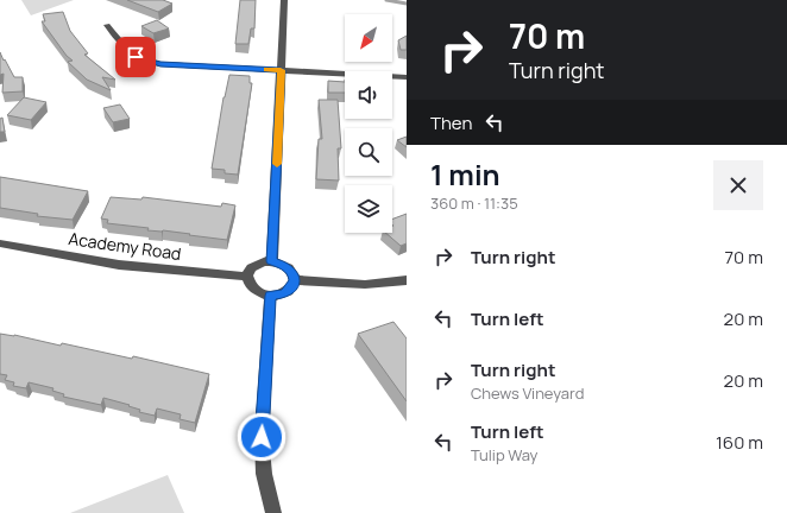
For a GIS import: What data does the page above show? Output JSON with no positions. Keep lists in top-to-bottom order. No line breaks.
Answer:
{"streets":{"street":["Academy Road"]},"north":"bottom left","page":{"turn":["70 m","Turn right"],"then":"Then","heading":["1 min","360 m · 11:35"],"list":[{"name":"Turn right","value":"70 m"},{"name":"Turn left","value":"20 m"},{"name":"Turn right","note":"Chews Vineyard","value":"20 m"},{"name":"Turn left","note":"Tulip Way","value":"160 m"}]}}
